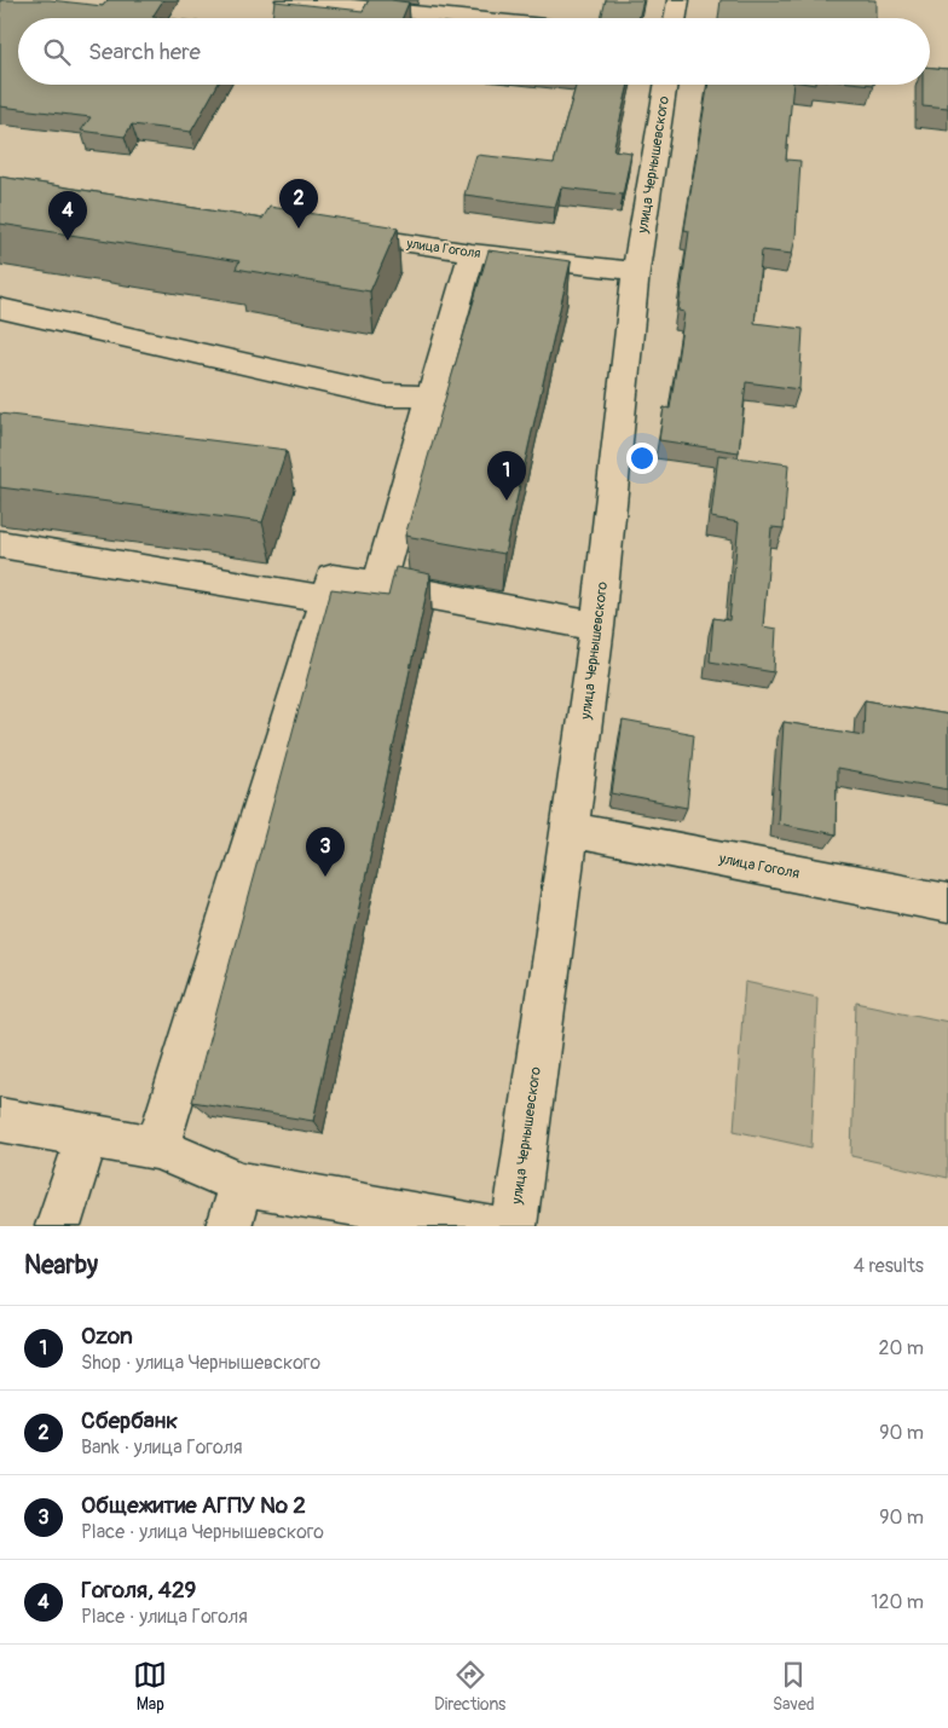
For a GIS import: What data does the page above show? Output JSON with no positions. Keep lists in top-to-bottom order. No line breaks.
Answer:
{"streets":{"street":["улица Чернышевского","улица Гоголя"]},"crossings":[["улица Чернышевского","улица Гоголя"]],"page":{"search":"Search here","pins":["2","4","1","3"],"heading":["Nearby","4 results"],"list":[{"mark":"1","name":"Ozon","note":"Shop · улица Чернышевского","value":"20 m"},{"mark":"2","name":"Сбербанк","note":"Bank · улица Гоголя","value":"90 m"},{"mark":"3","name":"Общежитие АГПУ № 2","note":"Place · улица Чернышевского","value":"90 m"},{"mark":"4","name":"Гоголя, 429","note":"Place · улица Гоголя","value":"120 m"}],"nav":["Map","Directions","Saved"]}}
